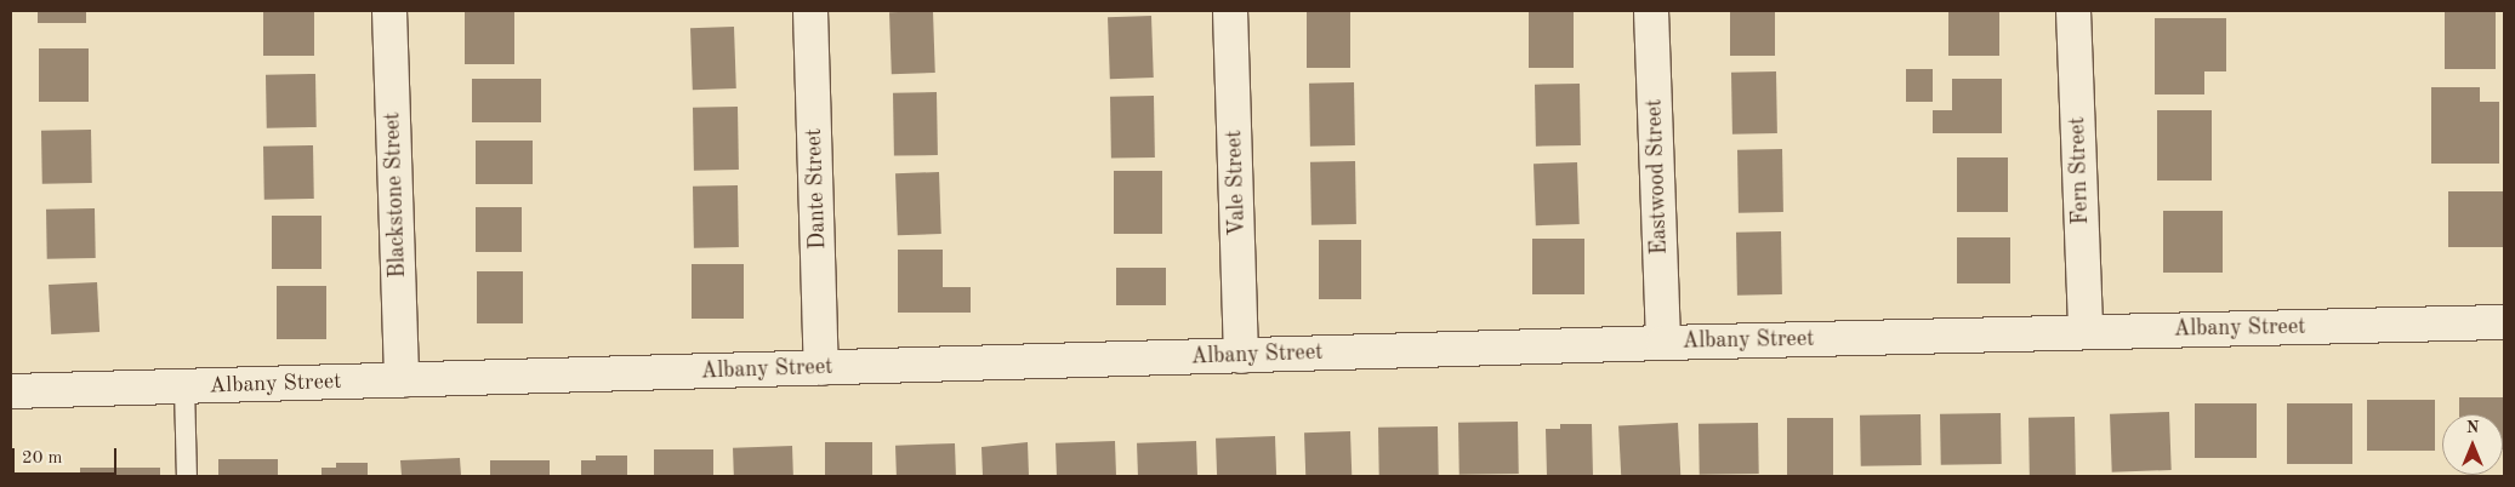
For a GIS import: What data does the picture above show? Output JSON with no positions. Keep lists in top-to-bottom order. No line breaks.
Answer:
{"streets":{"street":["Fern Street","Eastwood Street","Vale Street","Dante Street","Blackstone Street","Albany Street"]},"crossings":[["Fern Street","Albany Street"],["Eastwood Street","Albany Street"],["Vale Street","Albany Street"],["Dante Street","Albany Street"],["Blackstone Street","Albany Street"]],"scale_bar":"20 m","north":"top"}
